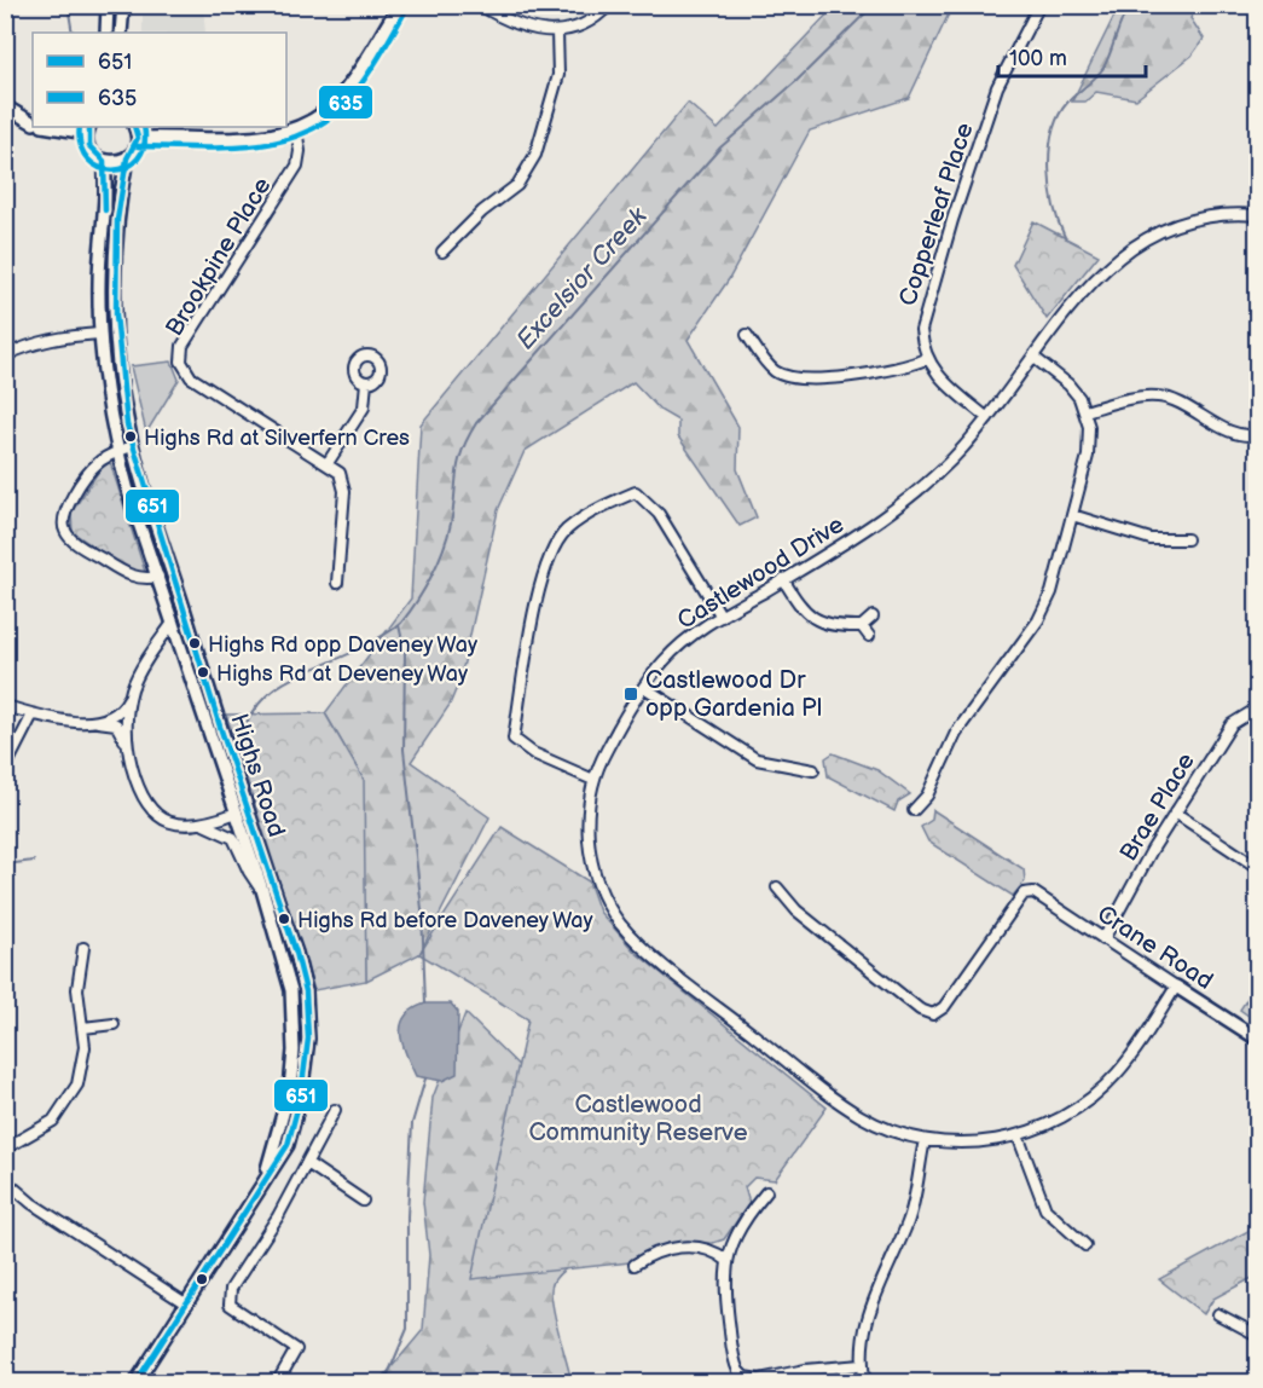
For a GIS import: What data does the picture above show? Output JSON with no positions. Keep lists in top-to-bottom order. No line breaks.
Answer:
{"streets":{"street":["Copperleaf Place","Brookpine Place","Castlewood Drive","Highs Road","Brae Place","Crane Road"]},"crossings":[["Castlewood Drive","Crane Road"],["Brae Place","Crane Road"]],"water":["Excelsior Creek"],"parks":["Castlewood Community Reserve"],"places":{"other":["Highs Rd at Silverfern Cres","Highs Rd opp Daveney Way","Highs Rd at Deveney Way","Highs Rd before Daveney Way"],"transit":["Castlewood Dr opp Gardenia Pl"]},"lines":["transit line 635","transit line 651"],"legend":["651","635"],"scale_bar":"100 m"}
